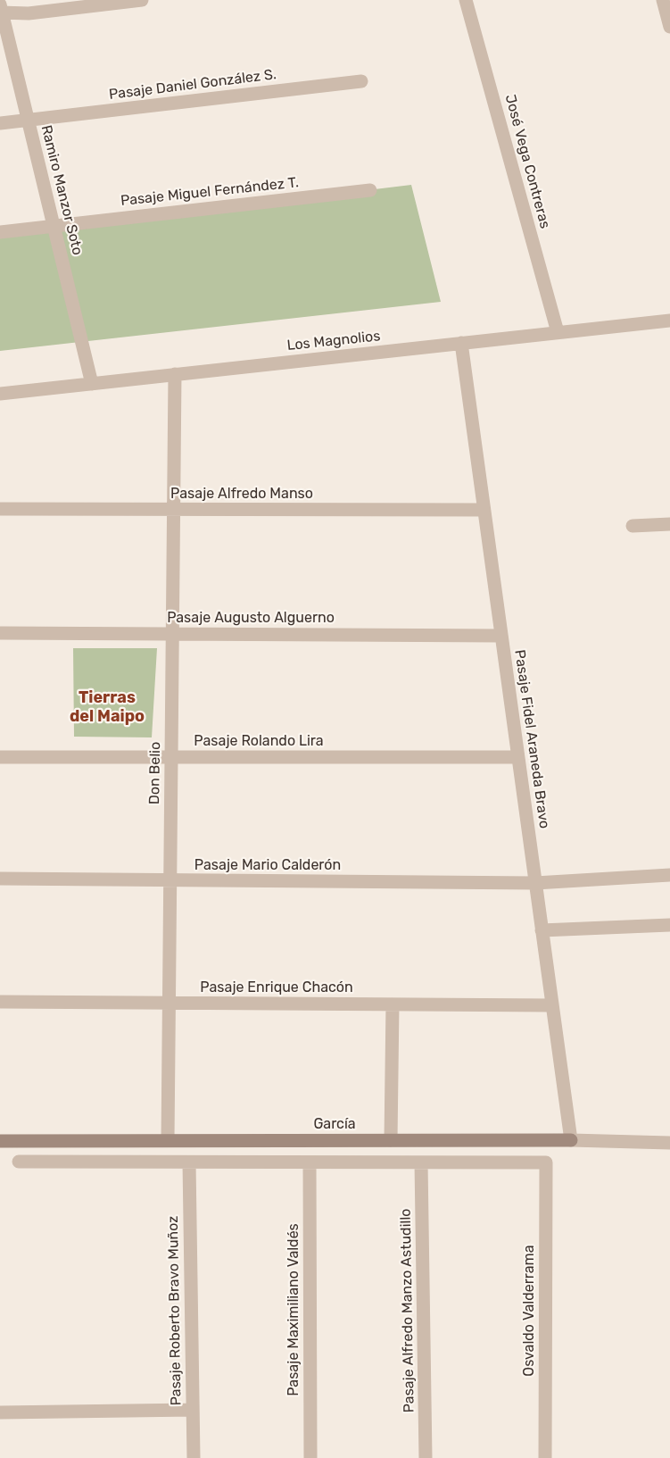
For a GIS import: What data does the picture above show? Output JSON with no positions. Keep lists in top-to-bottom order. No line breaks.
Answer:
{"streets":{"street":["Pasaje Daniel González S.","José Vega Contreras","Ramiro Manzor Soto","Pasaje Miguel Fernández T.","Los Magnolios","Pasaje Alfredo Manso","Pasaje Augusto Alguerno","Pasaje Fidel Araneda Bravo","Pasaje Rolando Lira","Don Belio","Pasaje Mario Calderón","Pasaje Enrique Chacón","García","Pasaje Maximiliano Valdés","Pasaje Roberto Bravo Muñoz","Pasaje Alfredo Manzo Astudillo","Osvaldo Valderrama"]},"crossings":[["Pasaje Daniel González S.","Ramiro Manzor Soto"],["José Vega Contreras","Los Magnolios"],["Ramiro Manzor Soto","Pasaje Miguel Fernández T."],["Ramiro Manzor Soto","Los Magnolios"],["Los Magnolios","Pasaje Fidel Araneda Bravo"],["Los Magnolios","Don Belio"],["Pasaje Alfredo Manso","Pasaje Fidel Araneda Bravo"],["Pasaje Alfredo Manso","Don Belio"],["Pasaje Augusto Alguerno","Pasaje Fidel Araneda Bravo"],["Pasaje Augusto Alguerno","Don Belio"],["Pasaje Fidel Araneda Bravo","Pasaje Rolando Lira"],["Pasaje Fidel Araneda Bravo","Pasaje Mario Calderón"],["Pasaje Fidel Araneda Bravo","Pasaje Enrique Chacón"],["Pasaje Fidel Araneda Bravo","García"],["Pasaje Rolando Lira","Don Belio"],["Don Belio","Pasaje Mario Calderón"],["Don Belio","Pasaje Enrique Chacón"],["Don Belio","García"],["Pasaje Alfredo Manzo Astudillo","Osvaldo Valderrama"]],"districts":["Tierras del Maipo"]}
